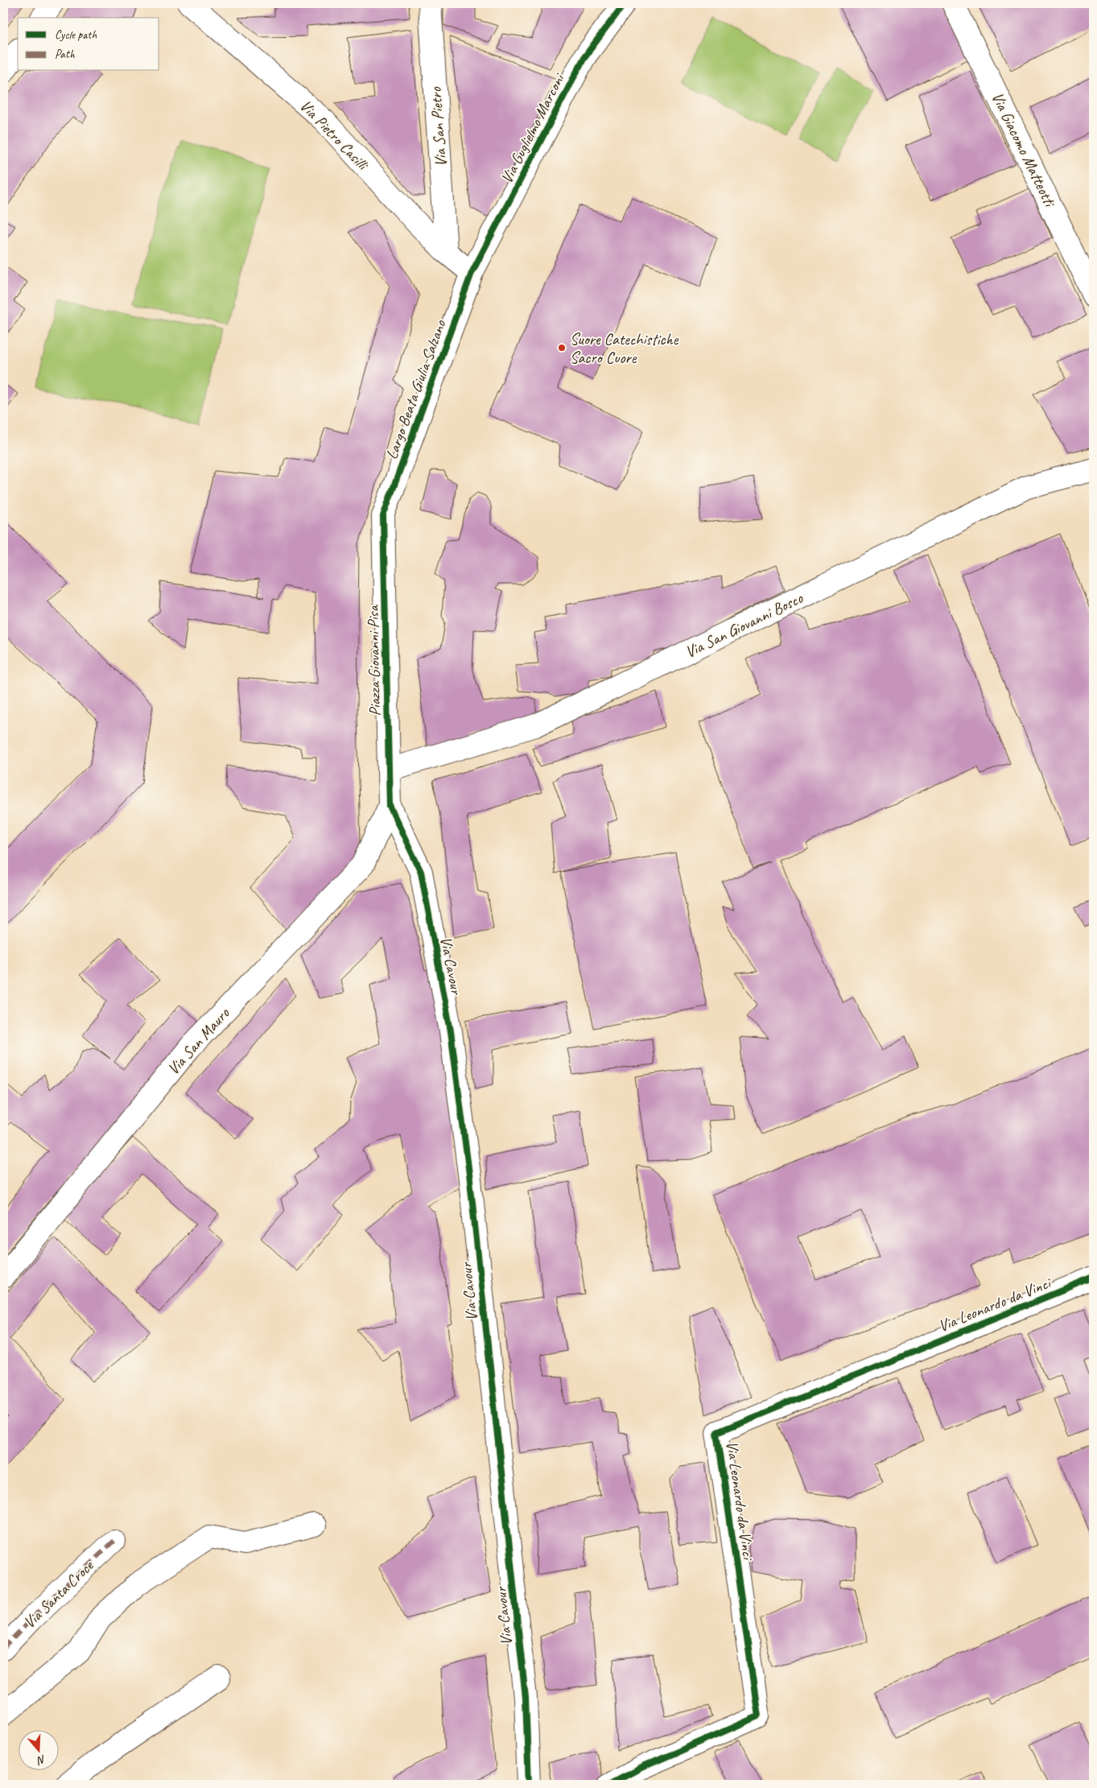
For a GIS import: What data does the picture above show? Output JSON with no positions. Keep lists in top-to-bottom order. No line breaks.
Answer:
{"streets":{"street":["Via San Pietro","Via Guglielmo Marconi","Via Pietro Casilli","Via Giacomo Matteotti","Largo Beata Giulia Salzano","Via San Giovanni Bosco","Piazza Giovanni Pisa","Via Cavour","Via San Mauro","Via Leonardo da Vinci","Via Santa Croce"]},"crossings":[["Via San Pietro","Via Pietro Casilli"],["Via Guglielmo Marconi","Via Pietro Casilli"],["Via Guglielmo Marconi","Largo Beata Giulia Salzano"],["Via Pietro Casilli","Largo Beata Giulia Salzano"],["Largo Beata Giulia Salzano","Piazza Giovanni Pisa"],["Via San Giovanni Bosco","Piazza Giovanni Pisa"],["Piazza Giovanni Pisa","Via Cavour"],["Piazza Giovanni Pisa","Via San Mauro"],["Via Cavour","Via San Mauro"]],"places":["Suore Catechistiche Sacro Cuore"],"legend":["Cycle path","Path"],"north":"bottom"}
